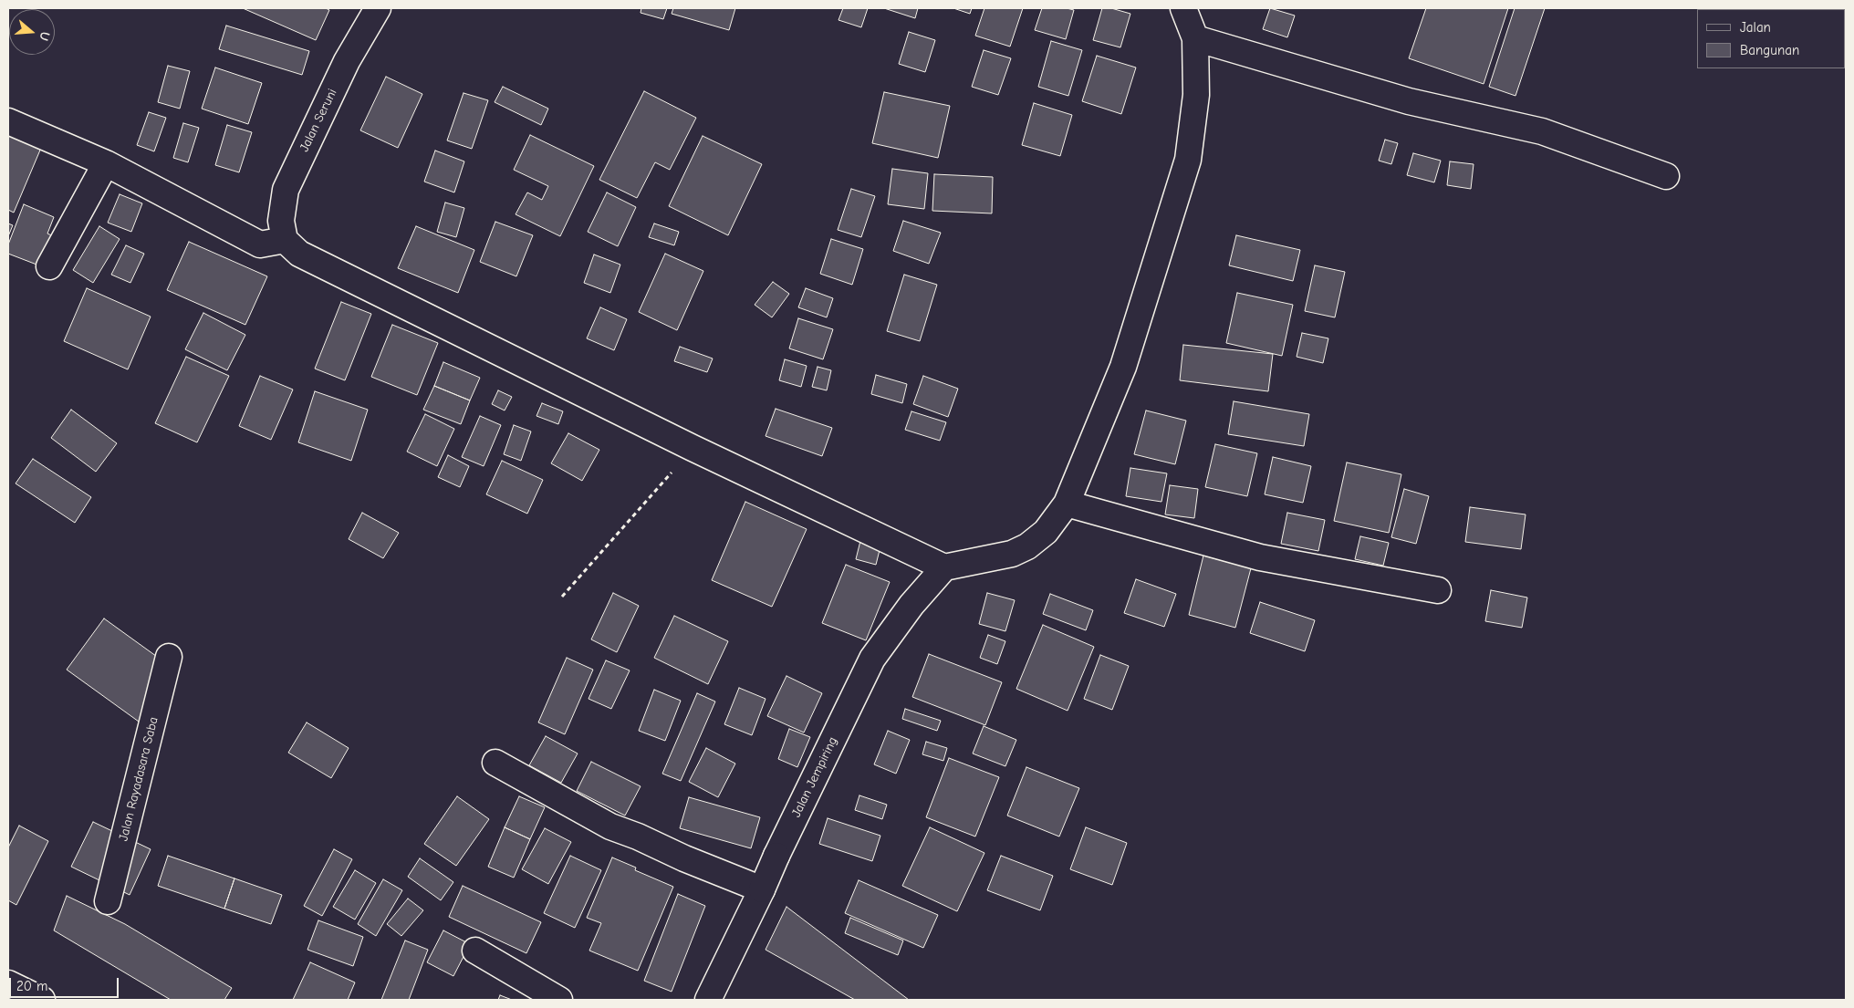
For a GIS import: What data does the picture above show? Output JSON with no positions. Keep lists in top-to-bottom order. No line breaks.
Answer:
{"streets":{"street":["Jalan Seruni","Jalan Jempiring","Jalan Rayadasara Saba"]},"legend":["Jalan","Bangunan"],"scale_bar":"20 m","north":"right"}
